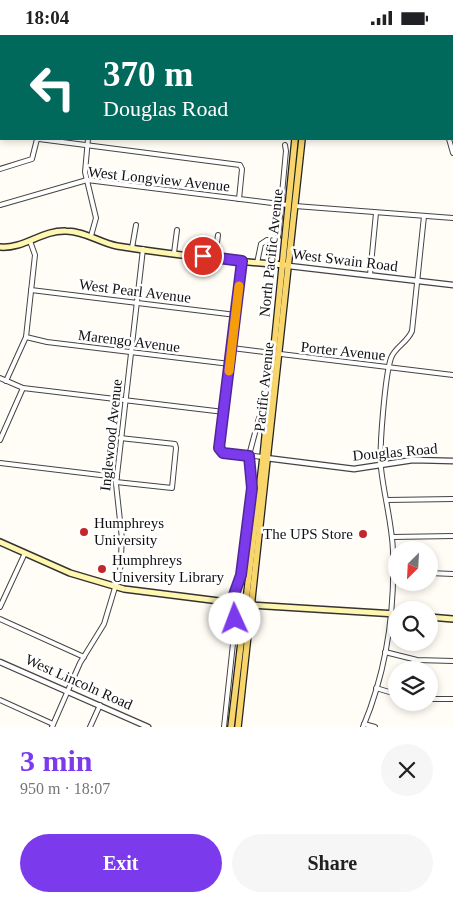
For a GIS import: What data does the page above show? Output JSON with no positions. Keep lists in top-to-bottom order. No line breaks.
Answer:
{"streets":{"main road":["North Pacific Avenue","West Swain Road","Pacific Avenue"],"street":["West Longview Avenue","West Pearl Avenue","Marengo Avenue","Porter Avenue","Inglewood Avenue","Douglas Road","West Lincoln Road"]},"crossings":[["West Longview Avenue","North Pacific Avenue"],["North Pacific Avenue","West Swain Road"],["North Pacific Avenue","Porter Avenue"],["North Pacific Avenue","Pacific Avenue"],["North Pacific Avenue","Douglas Road"],["West Swain Road","Pacific Avenue"],["West Swain Road","Inglewood Avenue"],["West Pearl Avenue","Inglewood Avenue"],["Marengo Avenue","Inglewood Avenue"],["Porter Avenue","Pacific Avenue"],["Inglewood Avenue","West Lincoln Road"]],"places":["Humphreys University","The UPS Store","Humphreys University Library"],"north":"bottom left","page":{"status":"18:04","turn":["370 m","Douglas Road"],"heading":["3 min","950 m · 18:07"],"buttons":["Exit","Share"]}}
